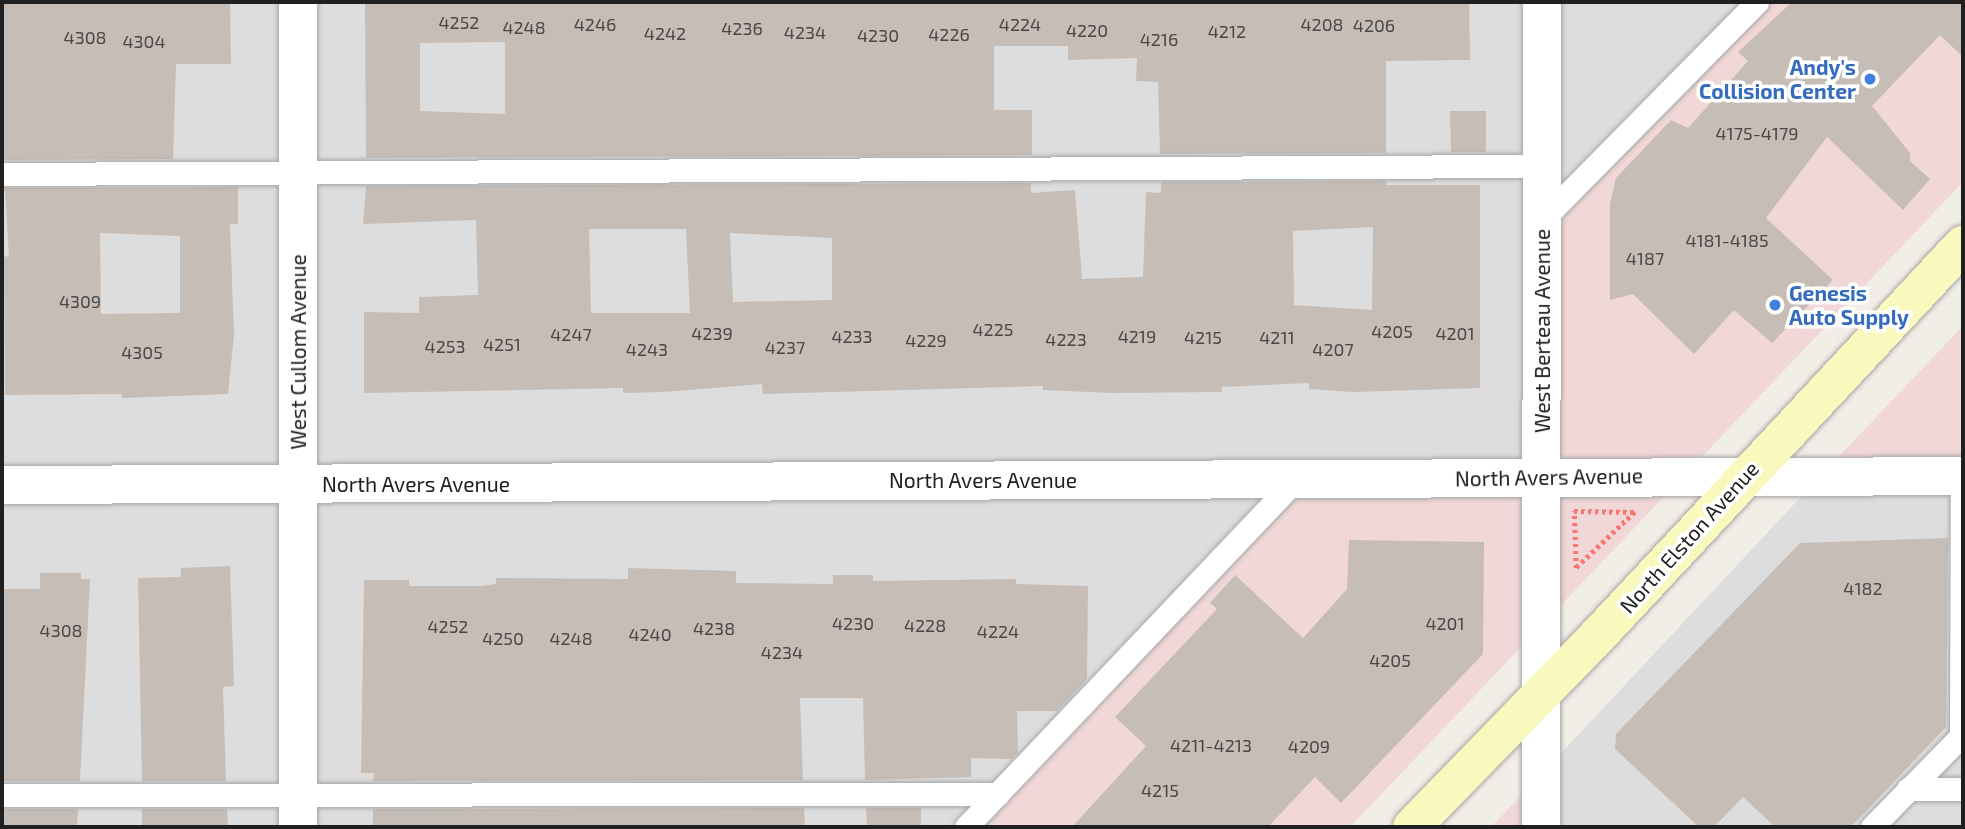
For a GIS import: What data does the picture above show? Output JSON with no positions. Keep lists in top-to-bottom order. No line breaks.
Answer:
{"streets":{"main road":["North Elston Avenue"],"street":["West Berteau Avenue","West Cullom Avenue","North Avers Avenue"]},"crossings":[["West Berteau Avenue","North Avers Avenue"],["West Berteau Avenue","North Elston Avenue"],["West Cullom Avenue","North Avers Avenue"],["North Avers Avenue","North Elston Avenue"]],"places":["Andy's Collision Center","Genesis Auto Supply"],"house_numbers":["4252","4246","4224","4208","4206","4248","4236","4220","4212","4234","4242","4226","4230","4308","4216","4304","4175-4179","4181-4185","4187","4309","4225","4205","4239","4201","4247","4233","4219","4215","4211","4223","4229","4251","4253","4237","4243","4207","4305","4182","4230","4201","4228","4252","4238","4308","4224","4240","4250","4248","4234","4205","4211-4213","4209","4215"]}
